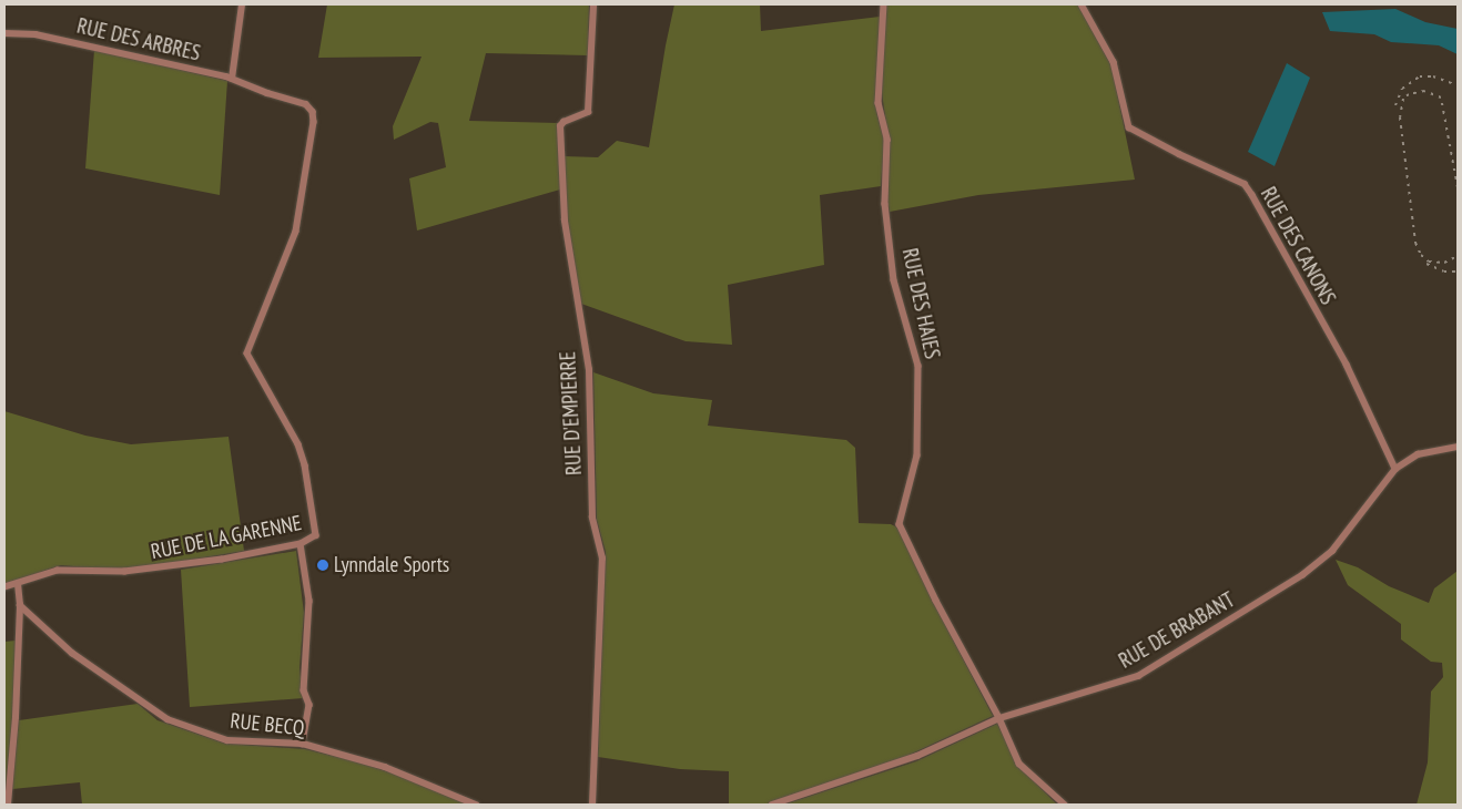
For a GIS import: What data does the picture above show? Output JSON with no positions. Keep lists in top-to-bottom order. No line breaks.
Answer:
{"streets":{"street":["RUE DES ARBRES","RUE DES CANONS","RUE DES HAIES","RUE D'EMPIERRE","RUE DE LA GARENNE","RUE DE BRABANT","RUE BECQ"]},"crossings":[["RUE DES ARBRES","RUE DE LA GARENNE"],["RUE DES CANONS","RUE DE BRABANT"],["RUE DES HAIES","RUE DE BRABANT"]],"places":["Lynndale Sports"]}
